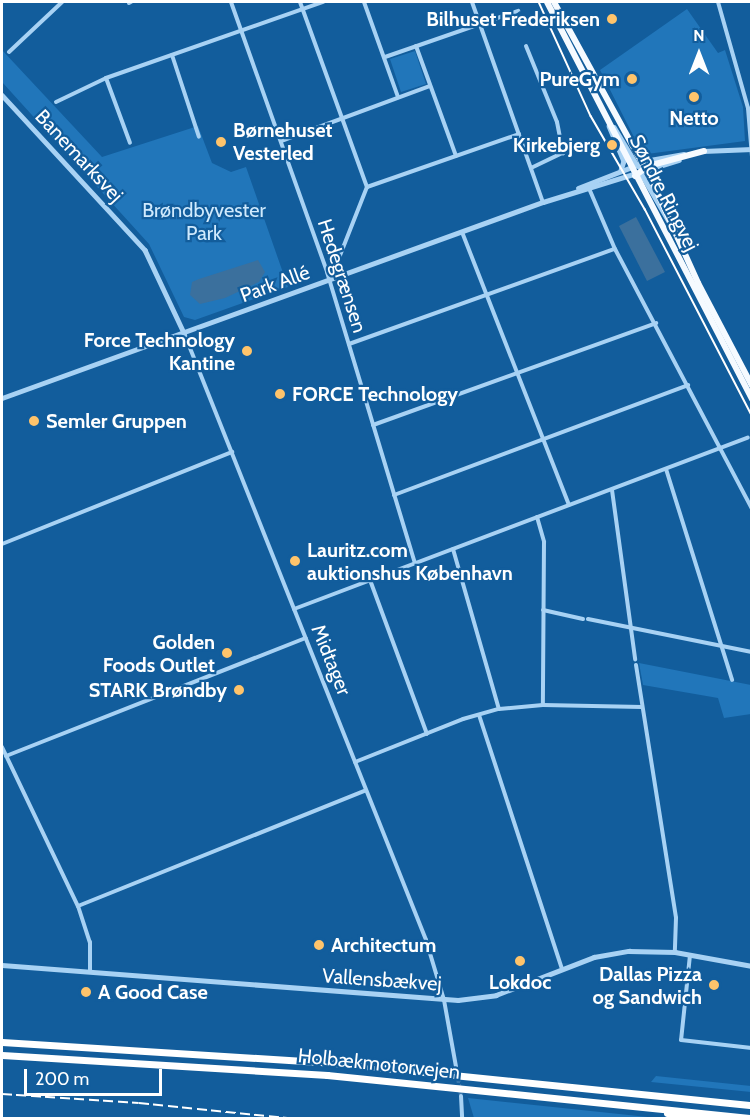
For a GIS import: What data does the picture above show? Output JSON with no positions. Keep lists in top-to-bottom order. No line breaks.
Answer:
{"streets":{"highway":["Holbækmotorvejen"],"main road":["Søndre Ringvej"],"street":["Banemarksvej","Hedegrænsen","Park Allé","Midtager","Vallensbækvej"]},"crossings":[["Banemarksvej","Park Allé"],["Banemarksvej","Midtager"],["Søndre Ringvej","Park Allé"],["Hedegrænsen","Park Allé"],["Park Allé","Midtager"],["Midtager","Vallensbækvej"]],"parks":["Brøndbyvester Park"],"places":["Bilhuset Frederiksen","PureGym","Netto","Børnehuset Vesterled","Kirkebjerg","Force Technology Kantine","FORCE Technology","Semler Gruppen","Lauritz.com auktionshus København","Golden Foods Outlet","STARK Brøndby","Architectum","Lokdoc","Dallas Pizza og Sandwich","A Good Case"],"scale_bar":"200 m","north":"top"}
